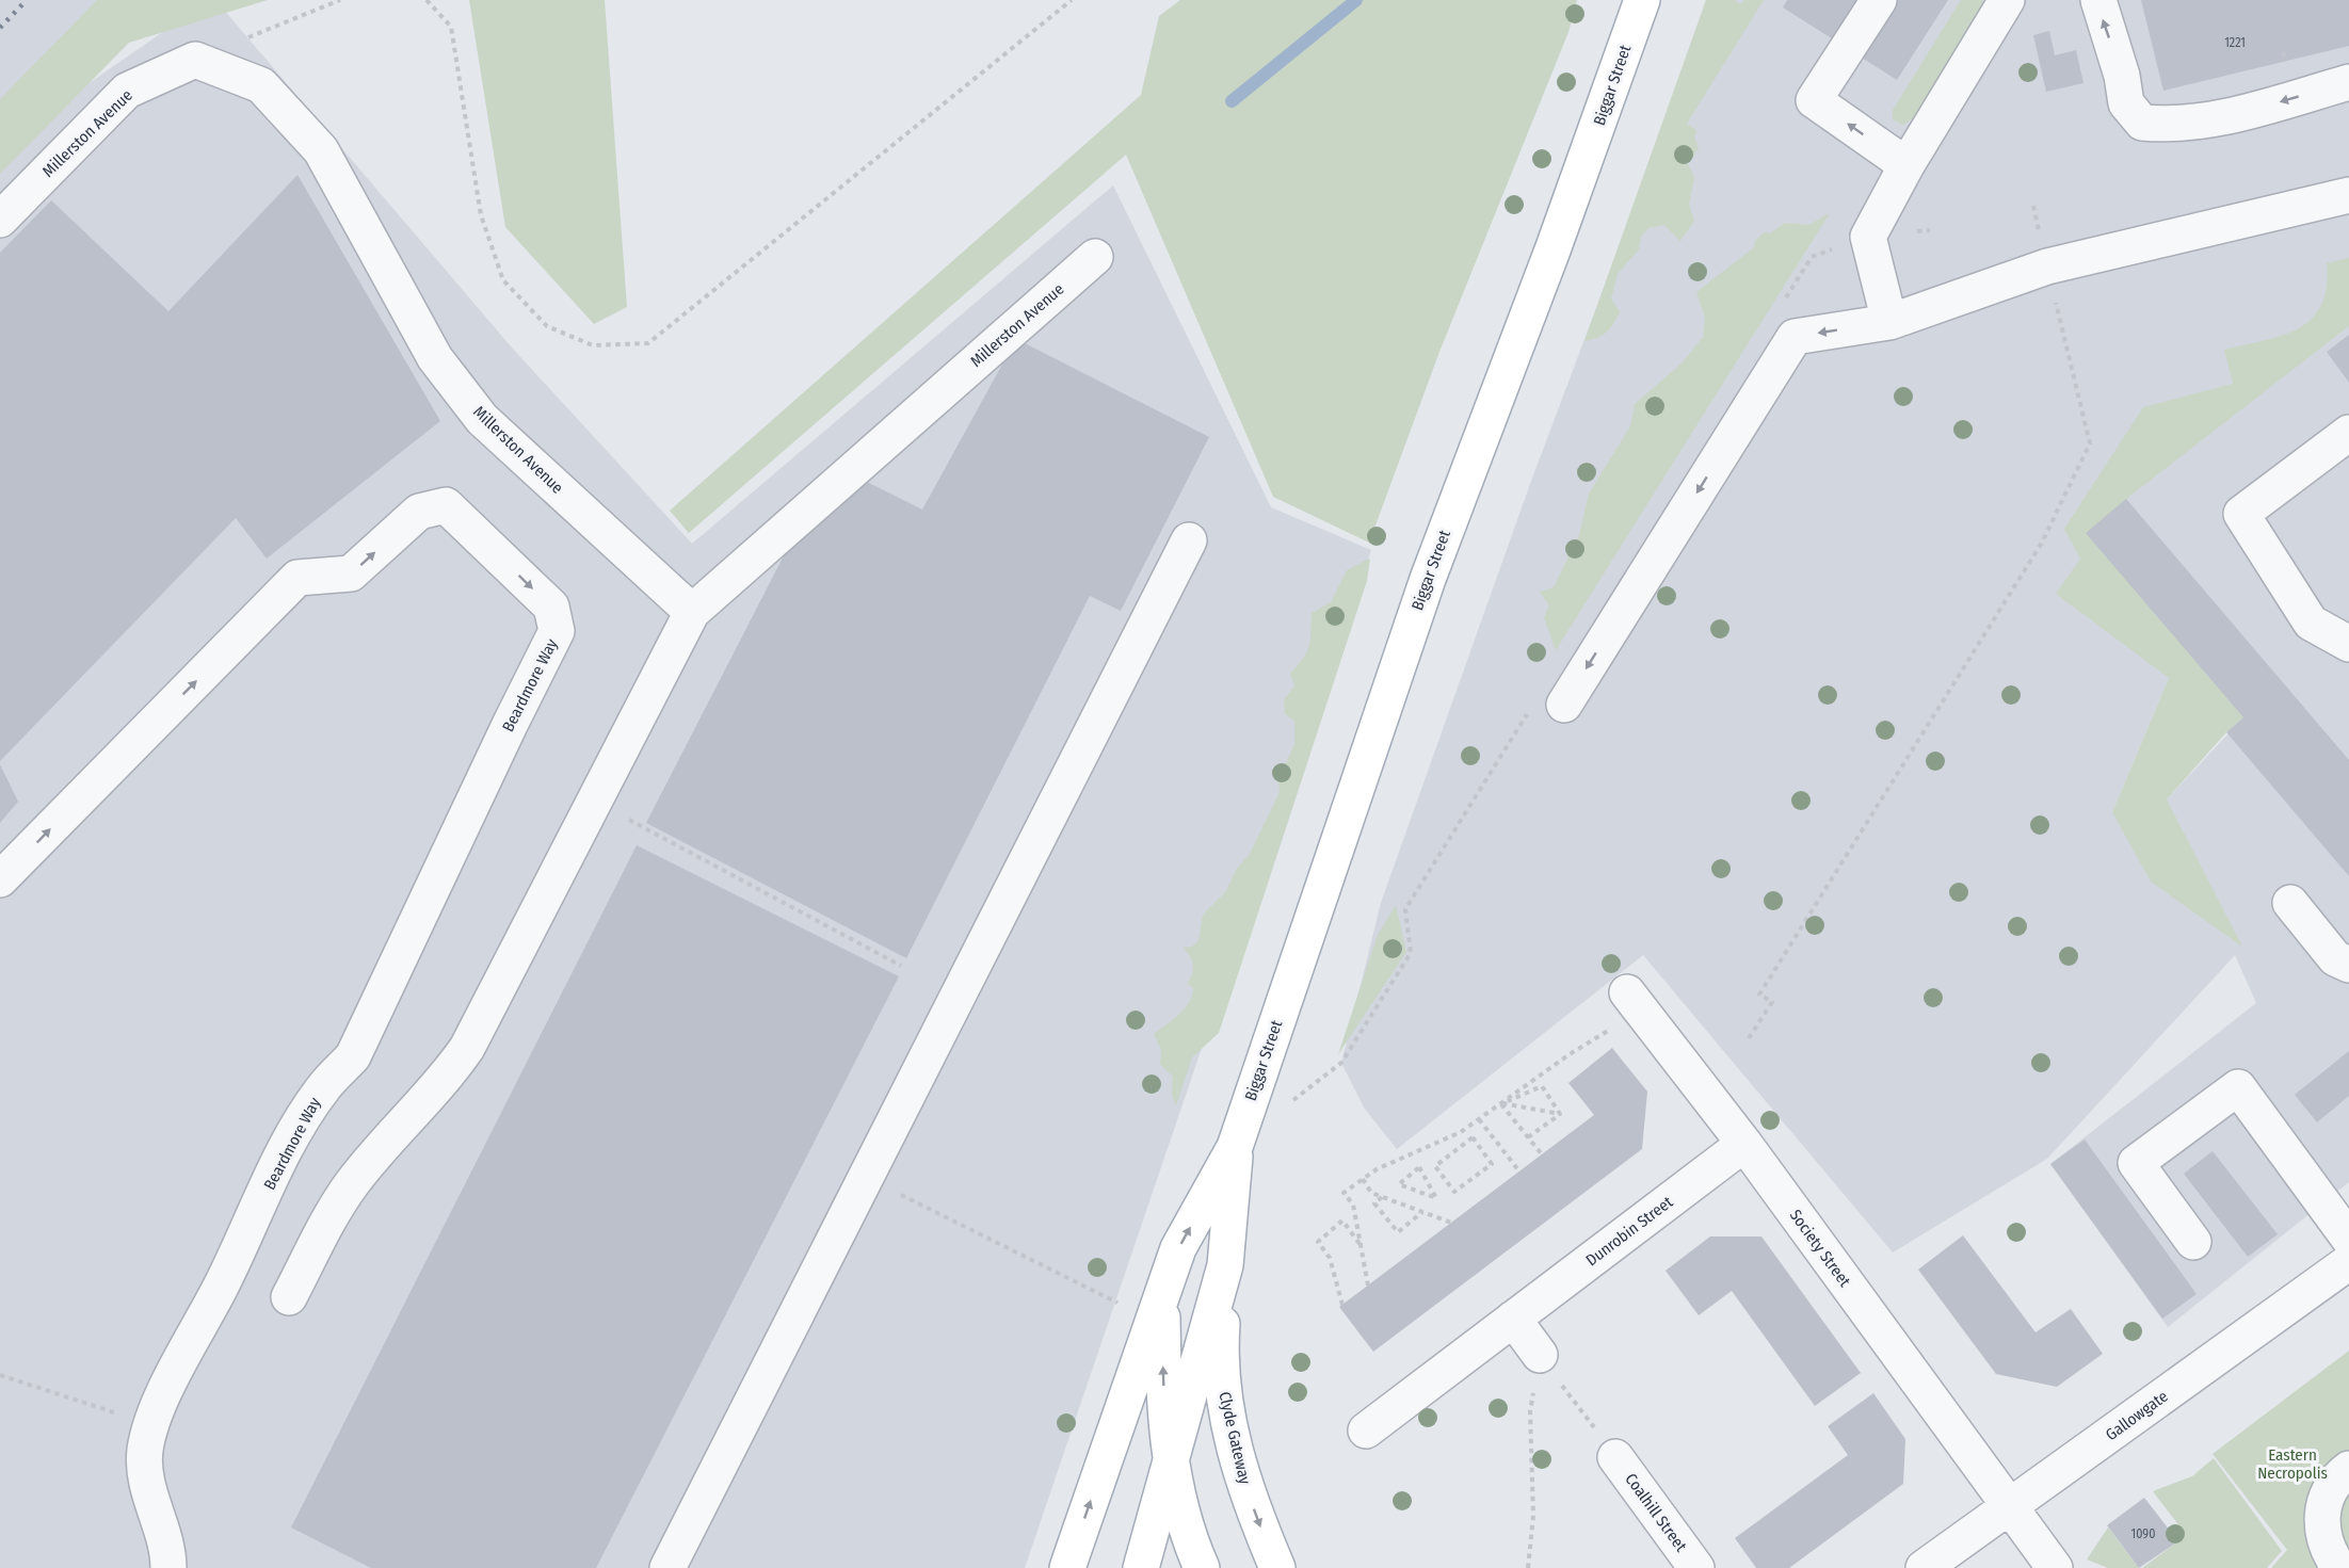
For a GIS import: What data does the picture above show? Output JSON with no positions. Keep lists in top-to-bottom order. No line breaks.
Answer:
{"streets":{"main road":["Biggar Street","Clyde Gateway"],"street":["Millerston Avenue","Beardmore Way","Dunrobin Street","Society Street","Gallowgate","Coalhill Street"]},"crossings":[["Biggar Street","Clyde Gateway"],["Dunrobin Street","Society Street"],["Society Street","Gallowgate"]],"parks":["Eastern Necropolis"],"house_numbers":["1221","1090"]}
